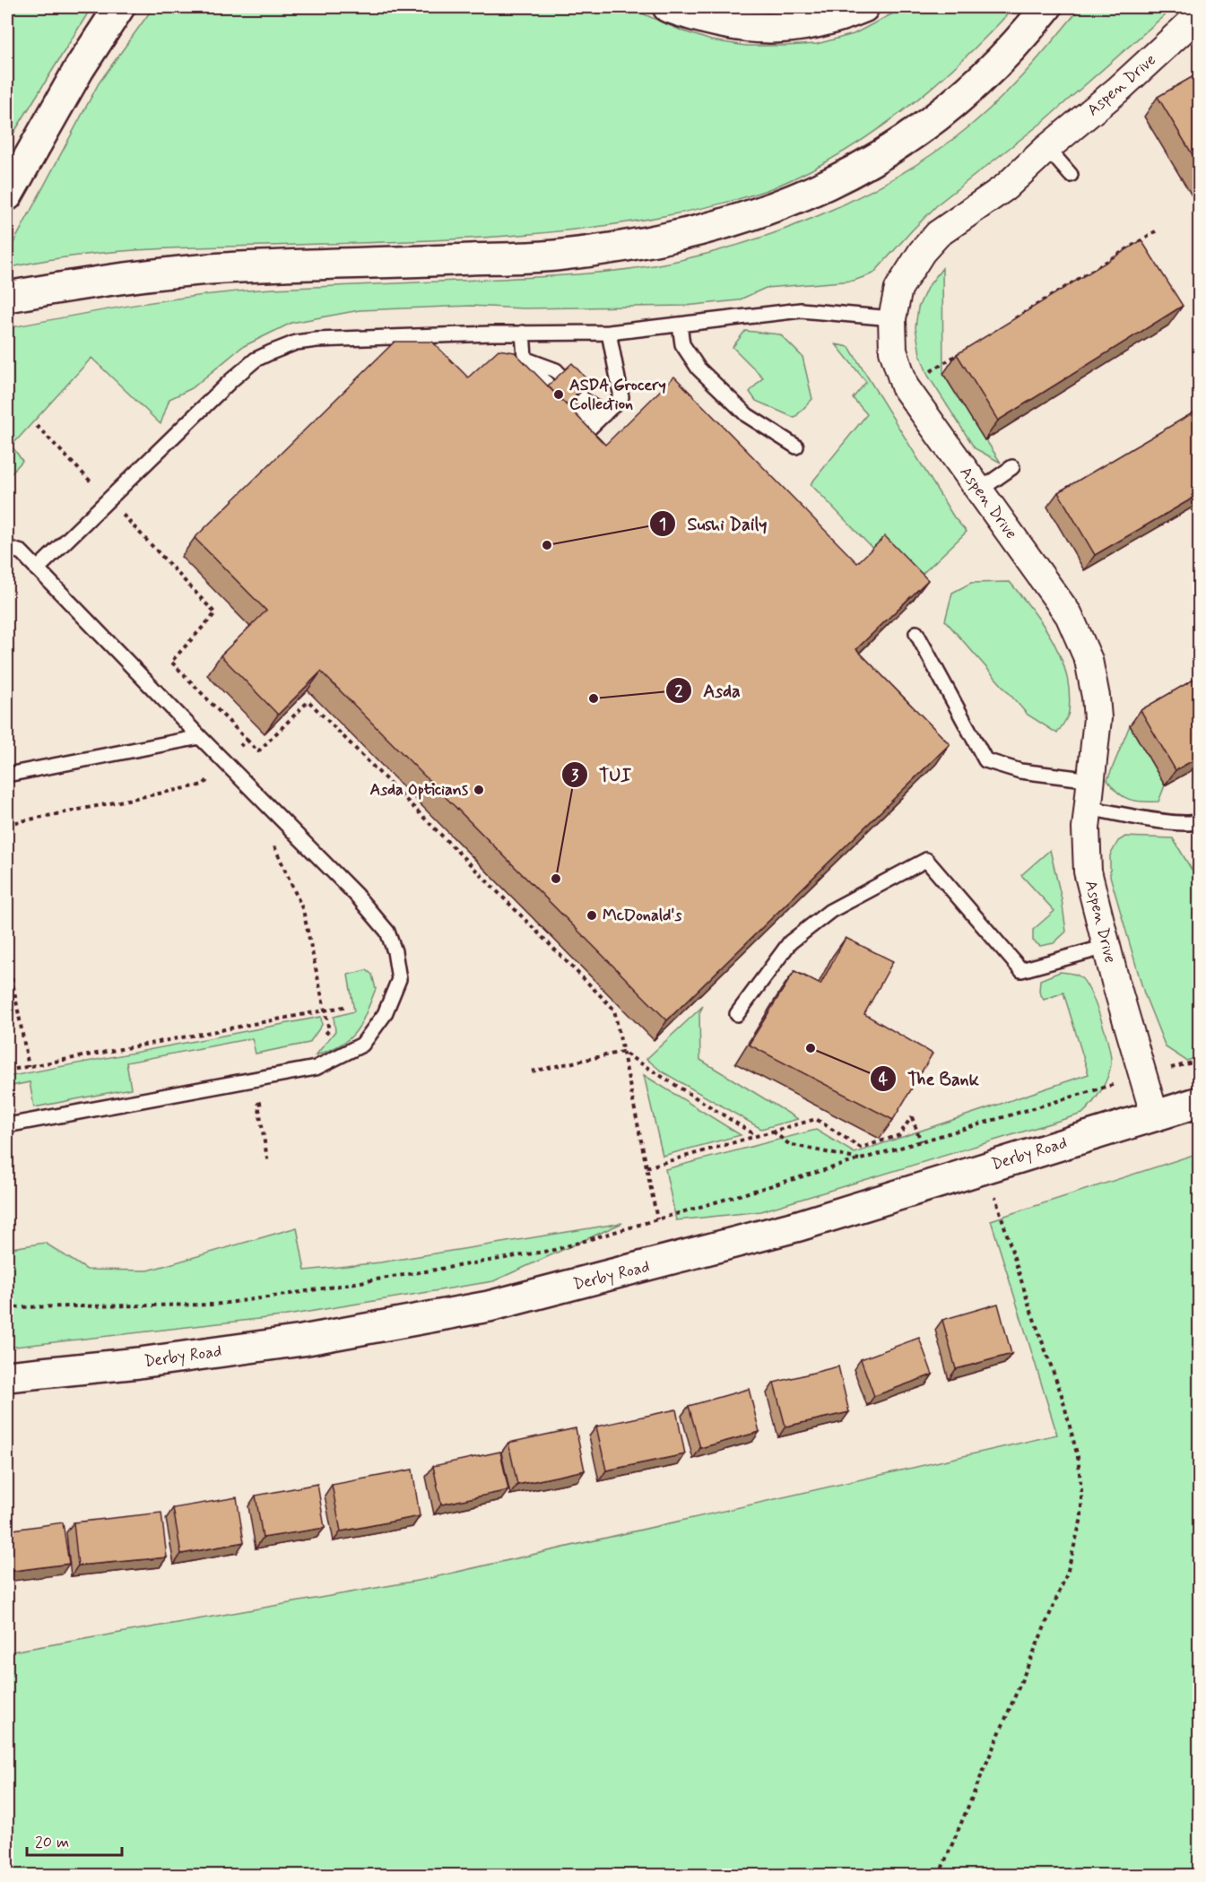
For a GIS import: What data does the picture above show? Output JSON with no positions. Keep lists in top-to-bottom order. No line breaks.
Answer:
{"streets":{"main road":["Derby Road"],"street":["Aspen Drive"]},"crossings":[["Aspen Drive","Derby Road"]],"places":["ASDA Grocery Collection","Sushi Daily","Asda","Asda Opticians","TUI","McDonald's","The Bank"],"scale_bar":"20 m"}
